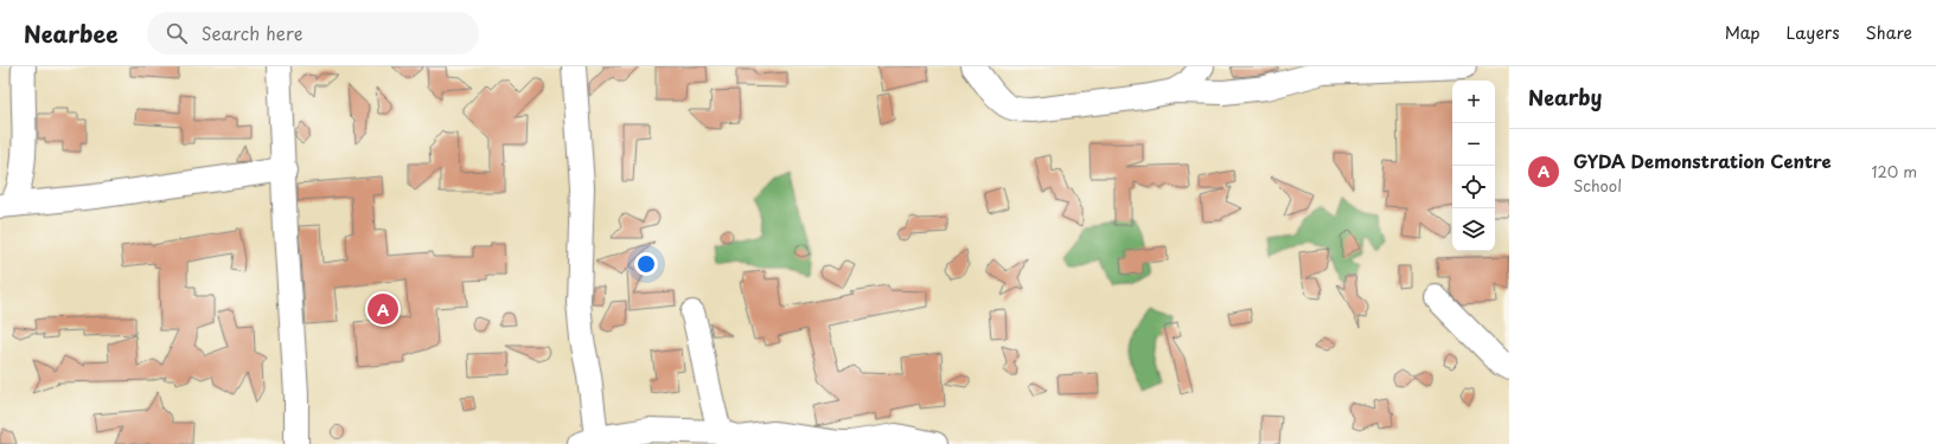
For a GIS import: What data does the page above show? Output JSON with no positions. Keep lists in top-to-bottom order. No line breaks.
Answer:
{"page":{"header":"Nearbee","search":"Search here","nav":["Map","Layers","Share"],"heading":"Nearby","map_buttons":["+","−"],"list":[{"mark":"A","name":"GYDA Demonstration Centre","note":"School","value":"120 m"}],"pins":"A"}}
